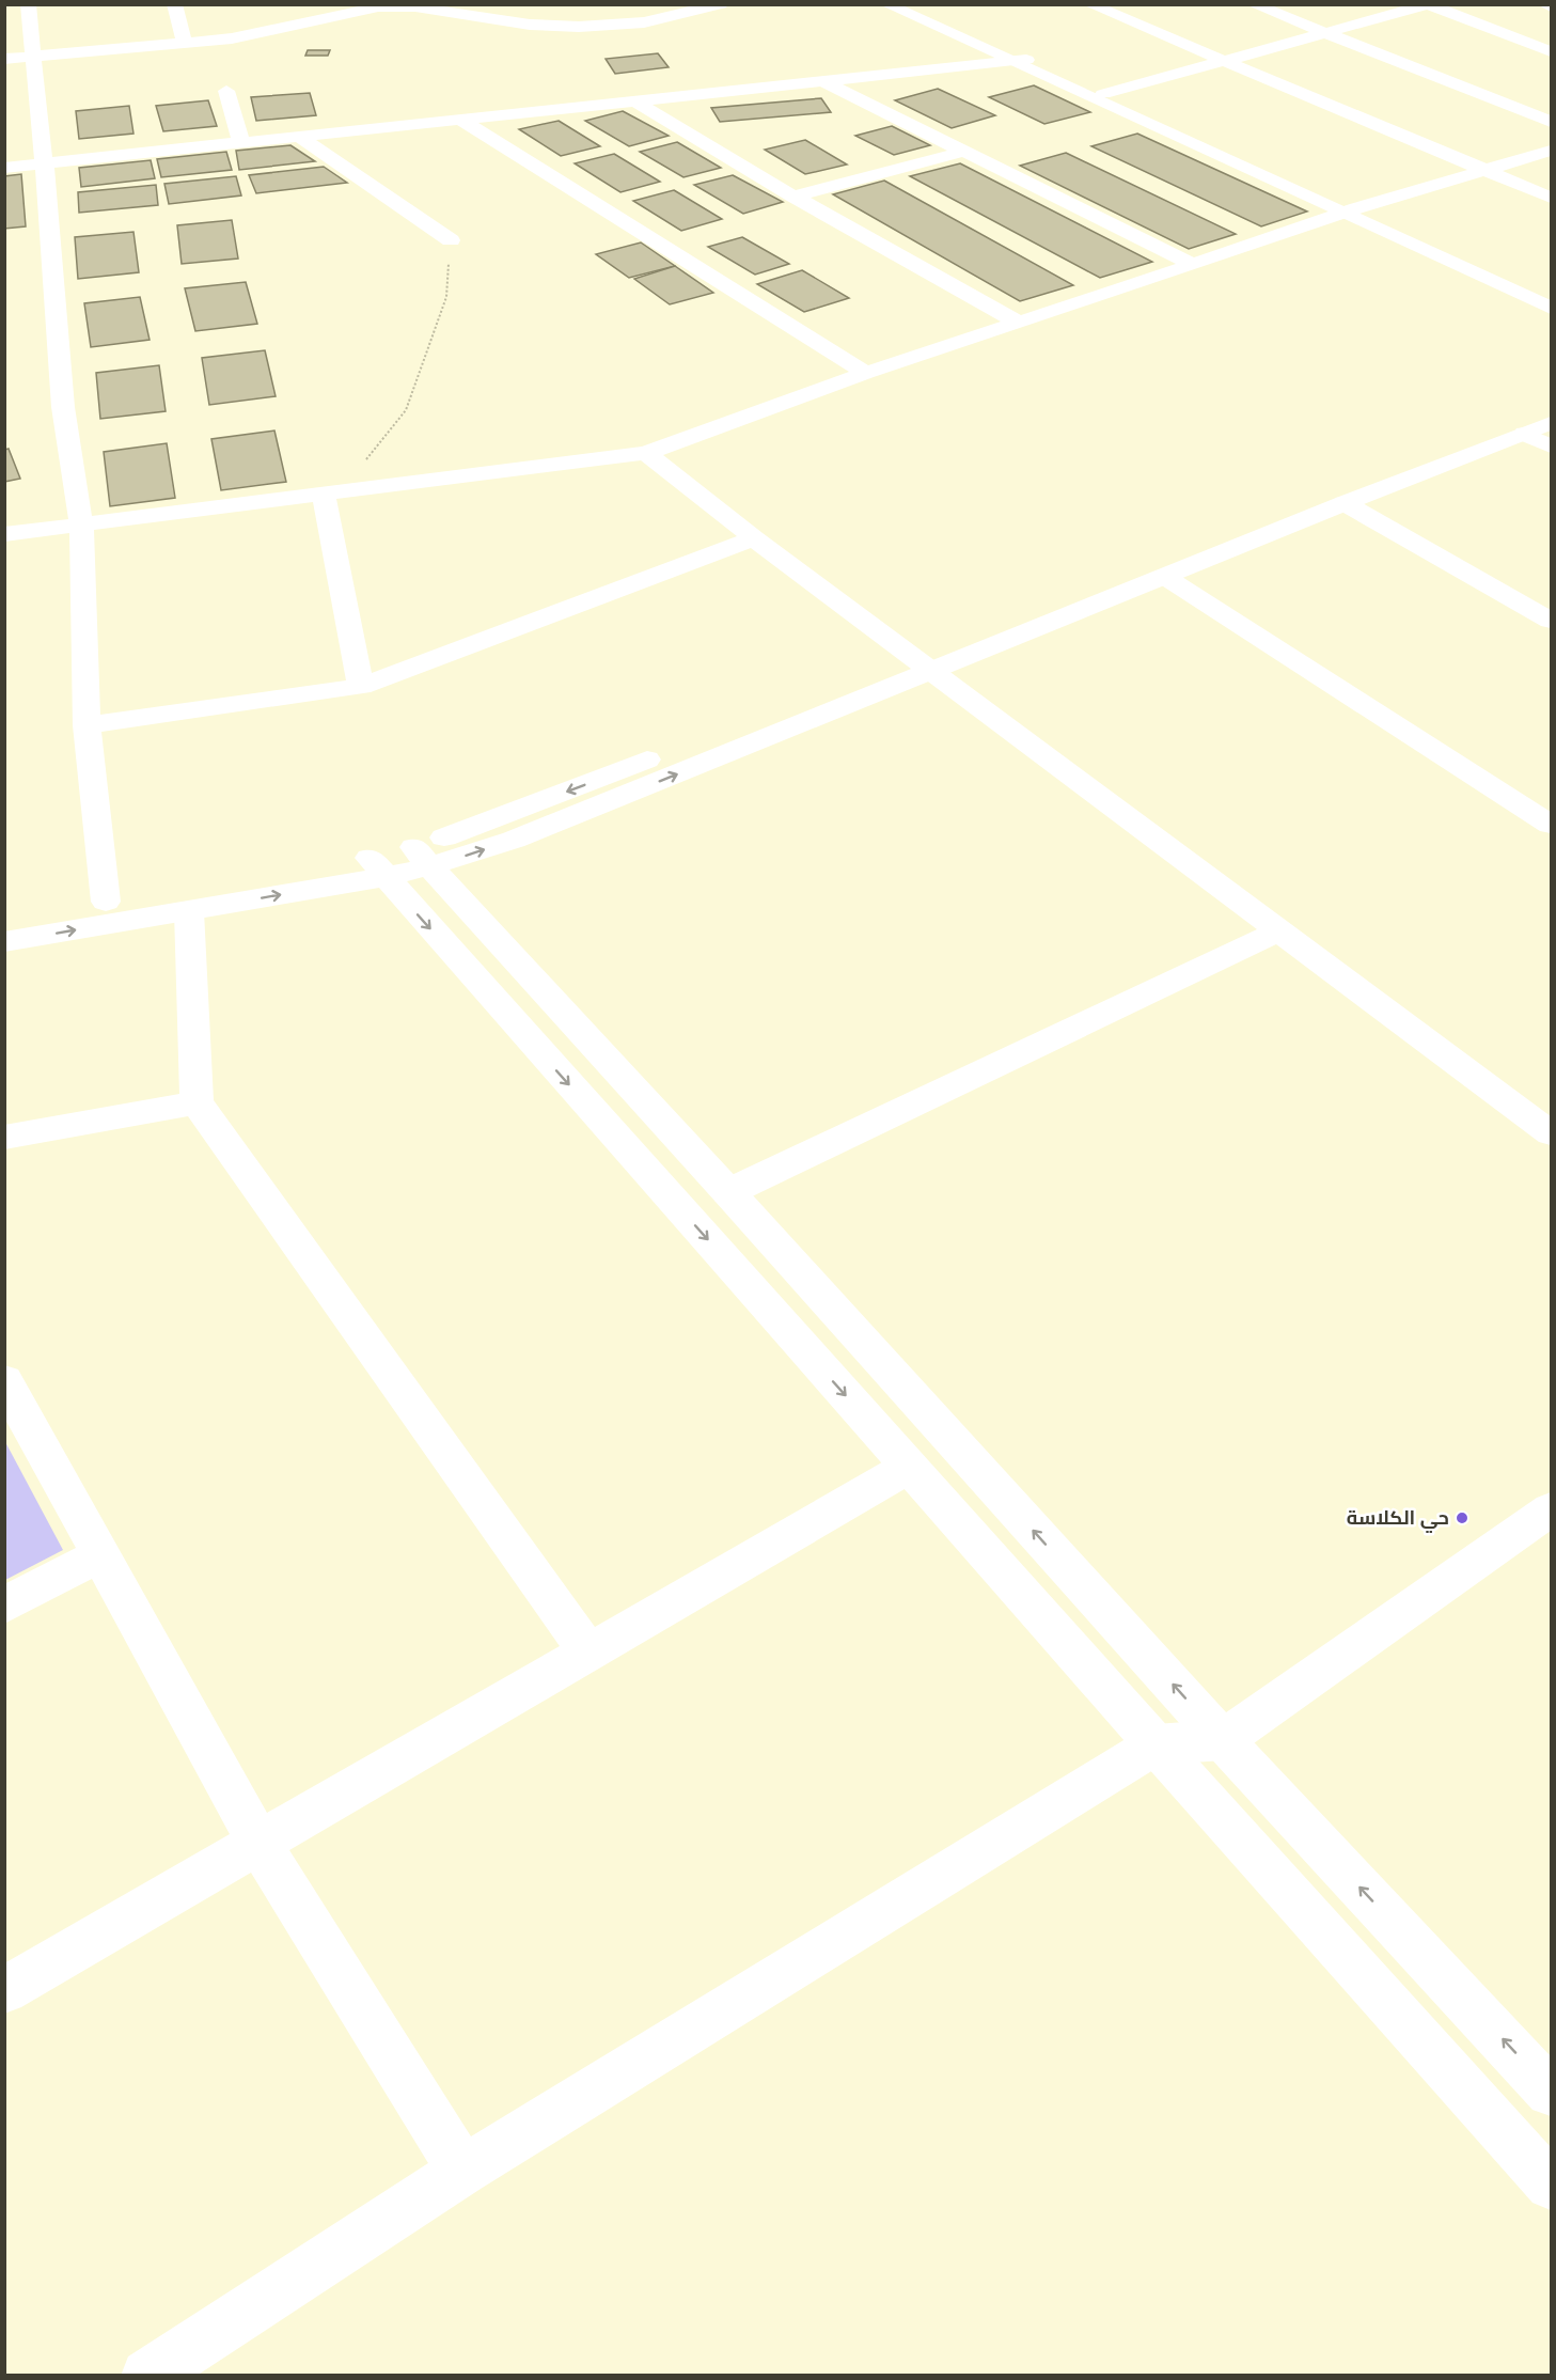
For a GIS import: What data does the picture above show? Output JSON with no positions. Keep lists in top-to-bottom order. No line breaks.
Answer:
{"places":["حي الكلاسة"]}
